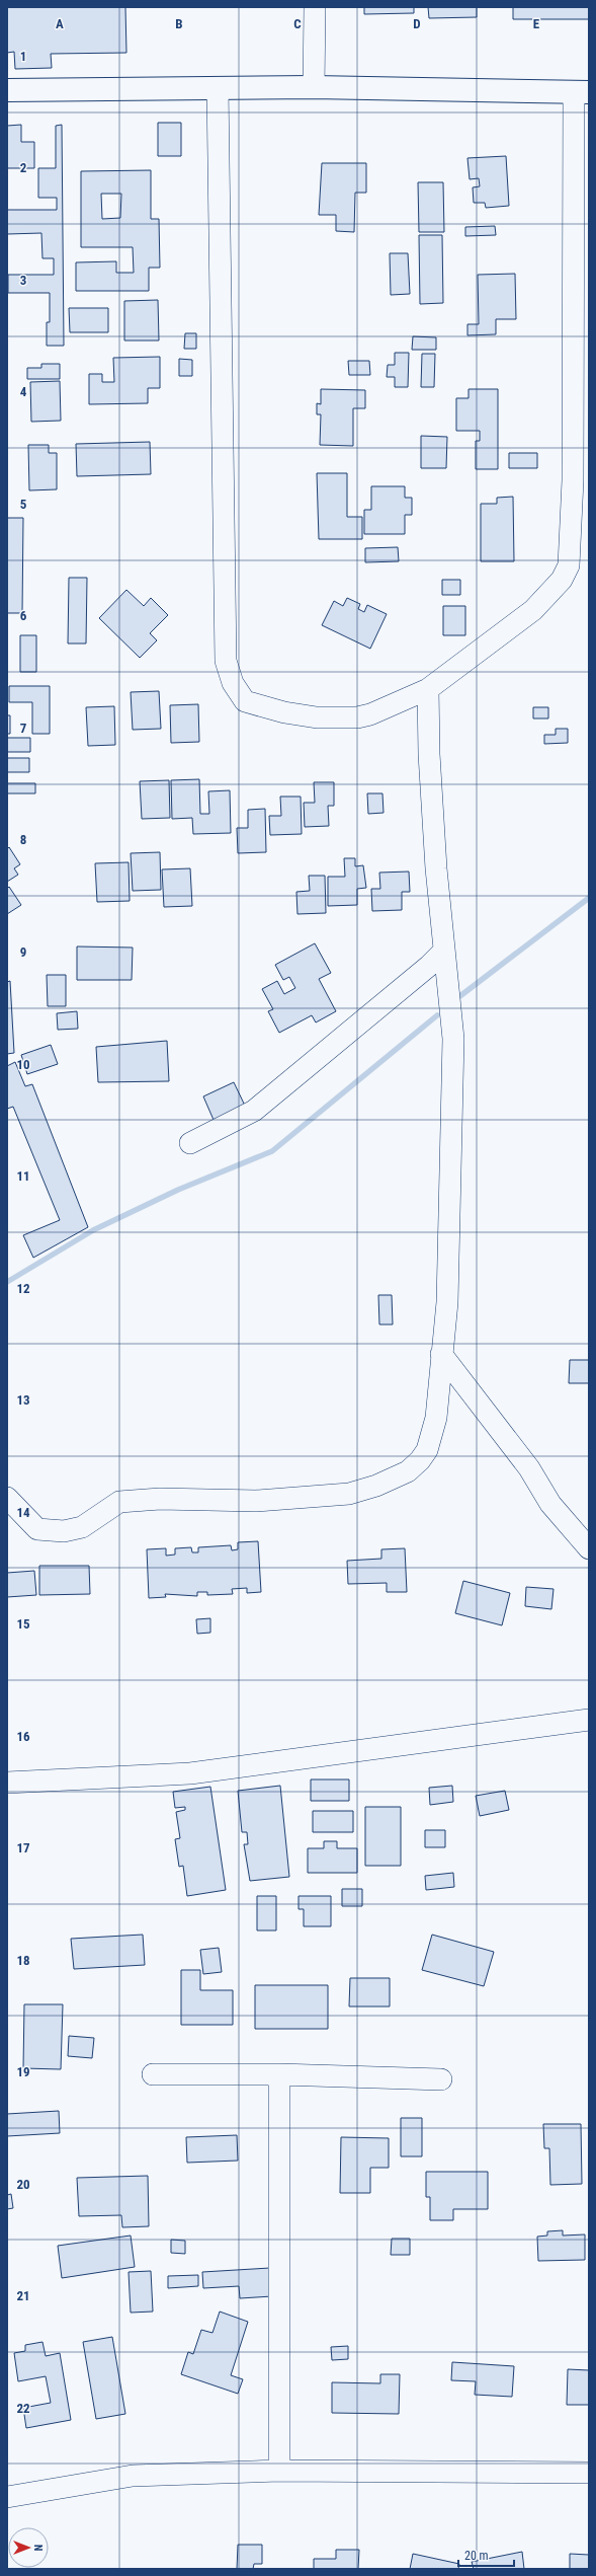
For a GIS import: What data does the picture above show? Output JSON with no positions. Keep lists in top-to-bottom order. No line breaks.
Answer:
{"scale_bar":"20 m","north":"right","grid":{"columns":["A","B","C","D","E"],"rows":["1","2","3","4","5","6","7","8","9","10","11","12","13","14","15","16","17","18","19","20","21","22"]}}
